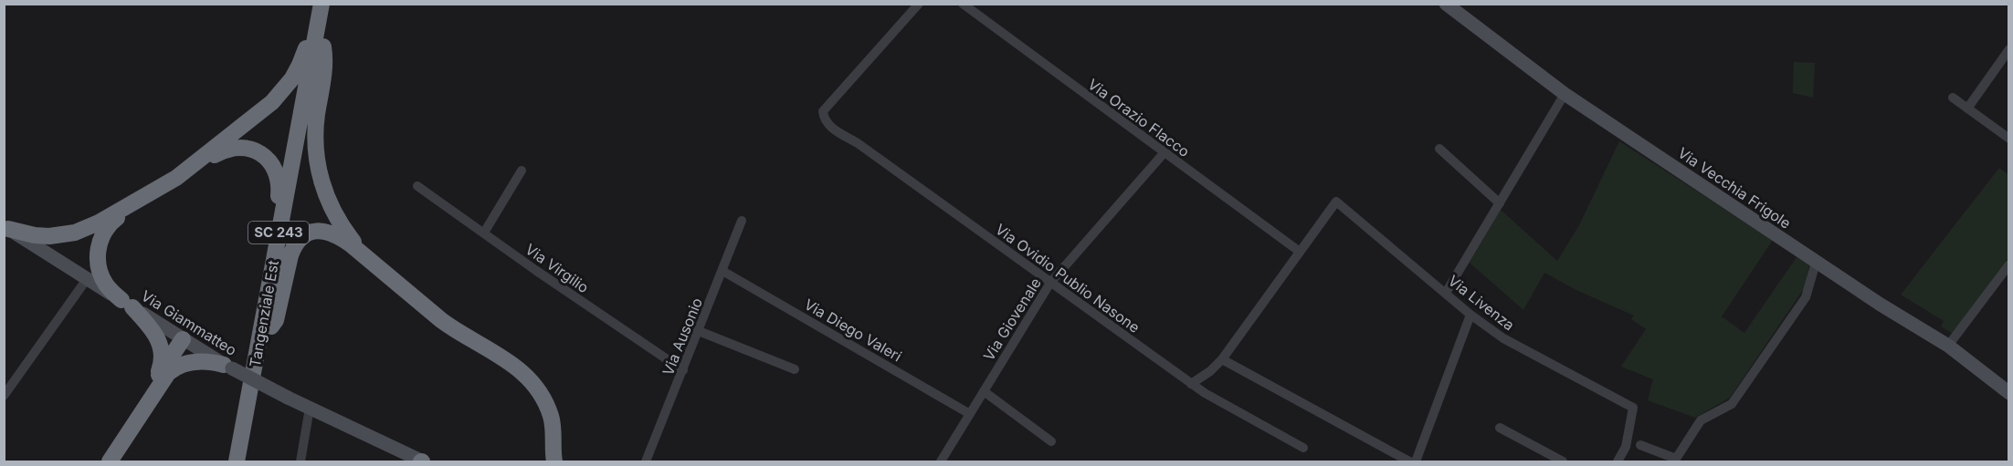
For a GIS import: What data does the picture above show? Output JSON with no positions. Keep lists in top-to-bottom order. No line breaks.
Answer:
{"streets":{"highway":["SC 243","Tangenziale Est"],"street":["Via Orazio Flacco","Via Vecchia Frigole","Via Virgilio","Via Ovidio Publio Nasone","Via Livenza","Via Giovenale","Via Giammatteo","Via Diego Valeri","Via Ausonio"]},"crossings":[["Via Orazio Flacco","Via Livenza"],["Via Orazio Flacco","Via Giovenale"],["Via Virgilio","Via Ausonio"],["Via Ovidio Publio Nasone","Via Giovenale"],["Via Giovenale","Via Diego Valeri"],["Via Diego Valeri","Via Ausonio"]]}
